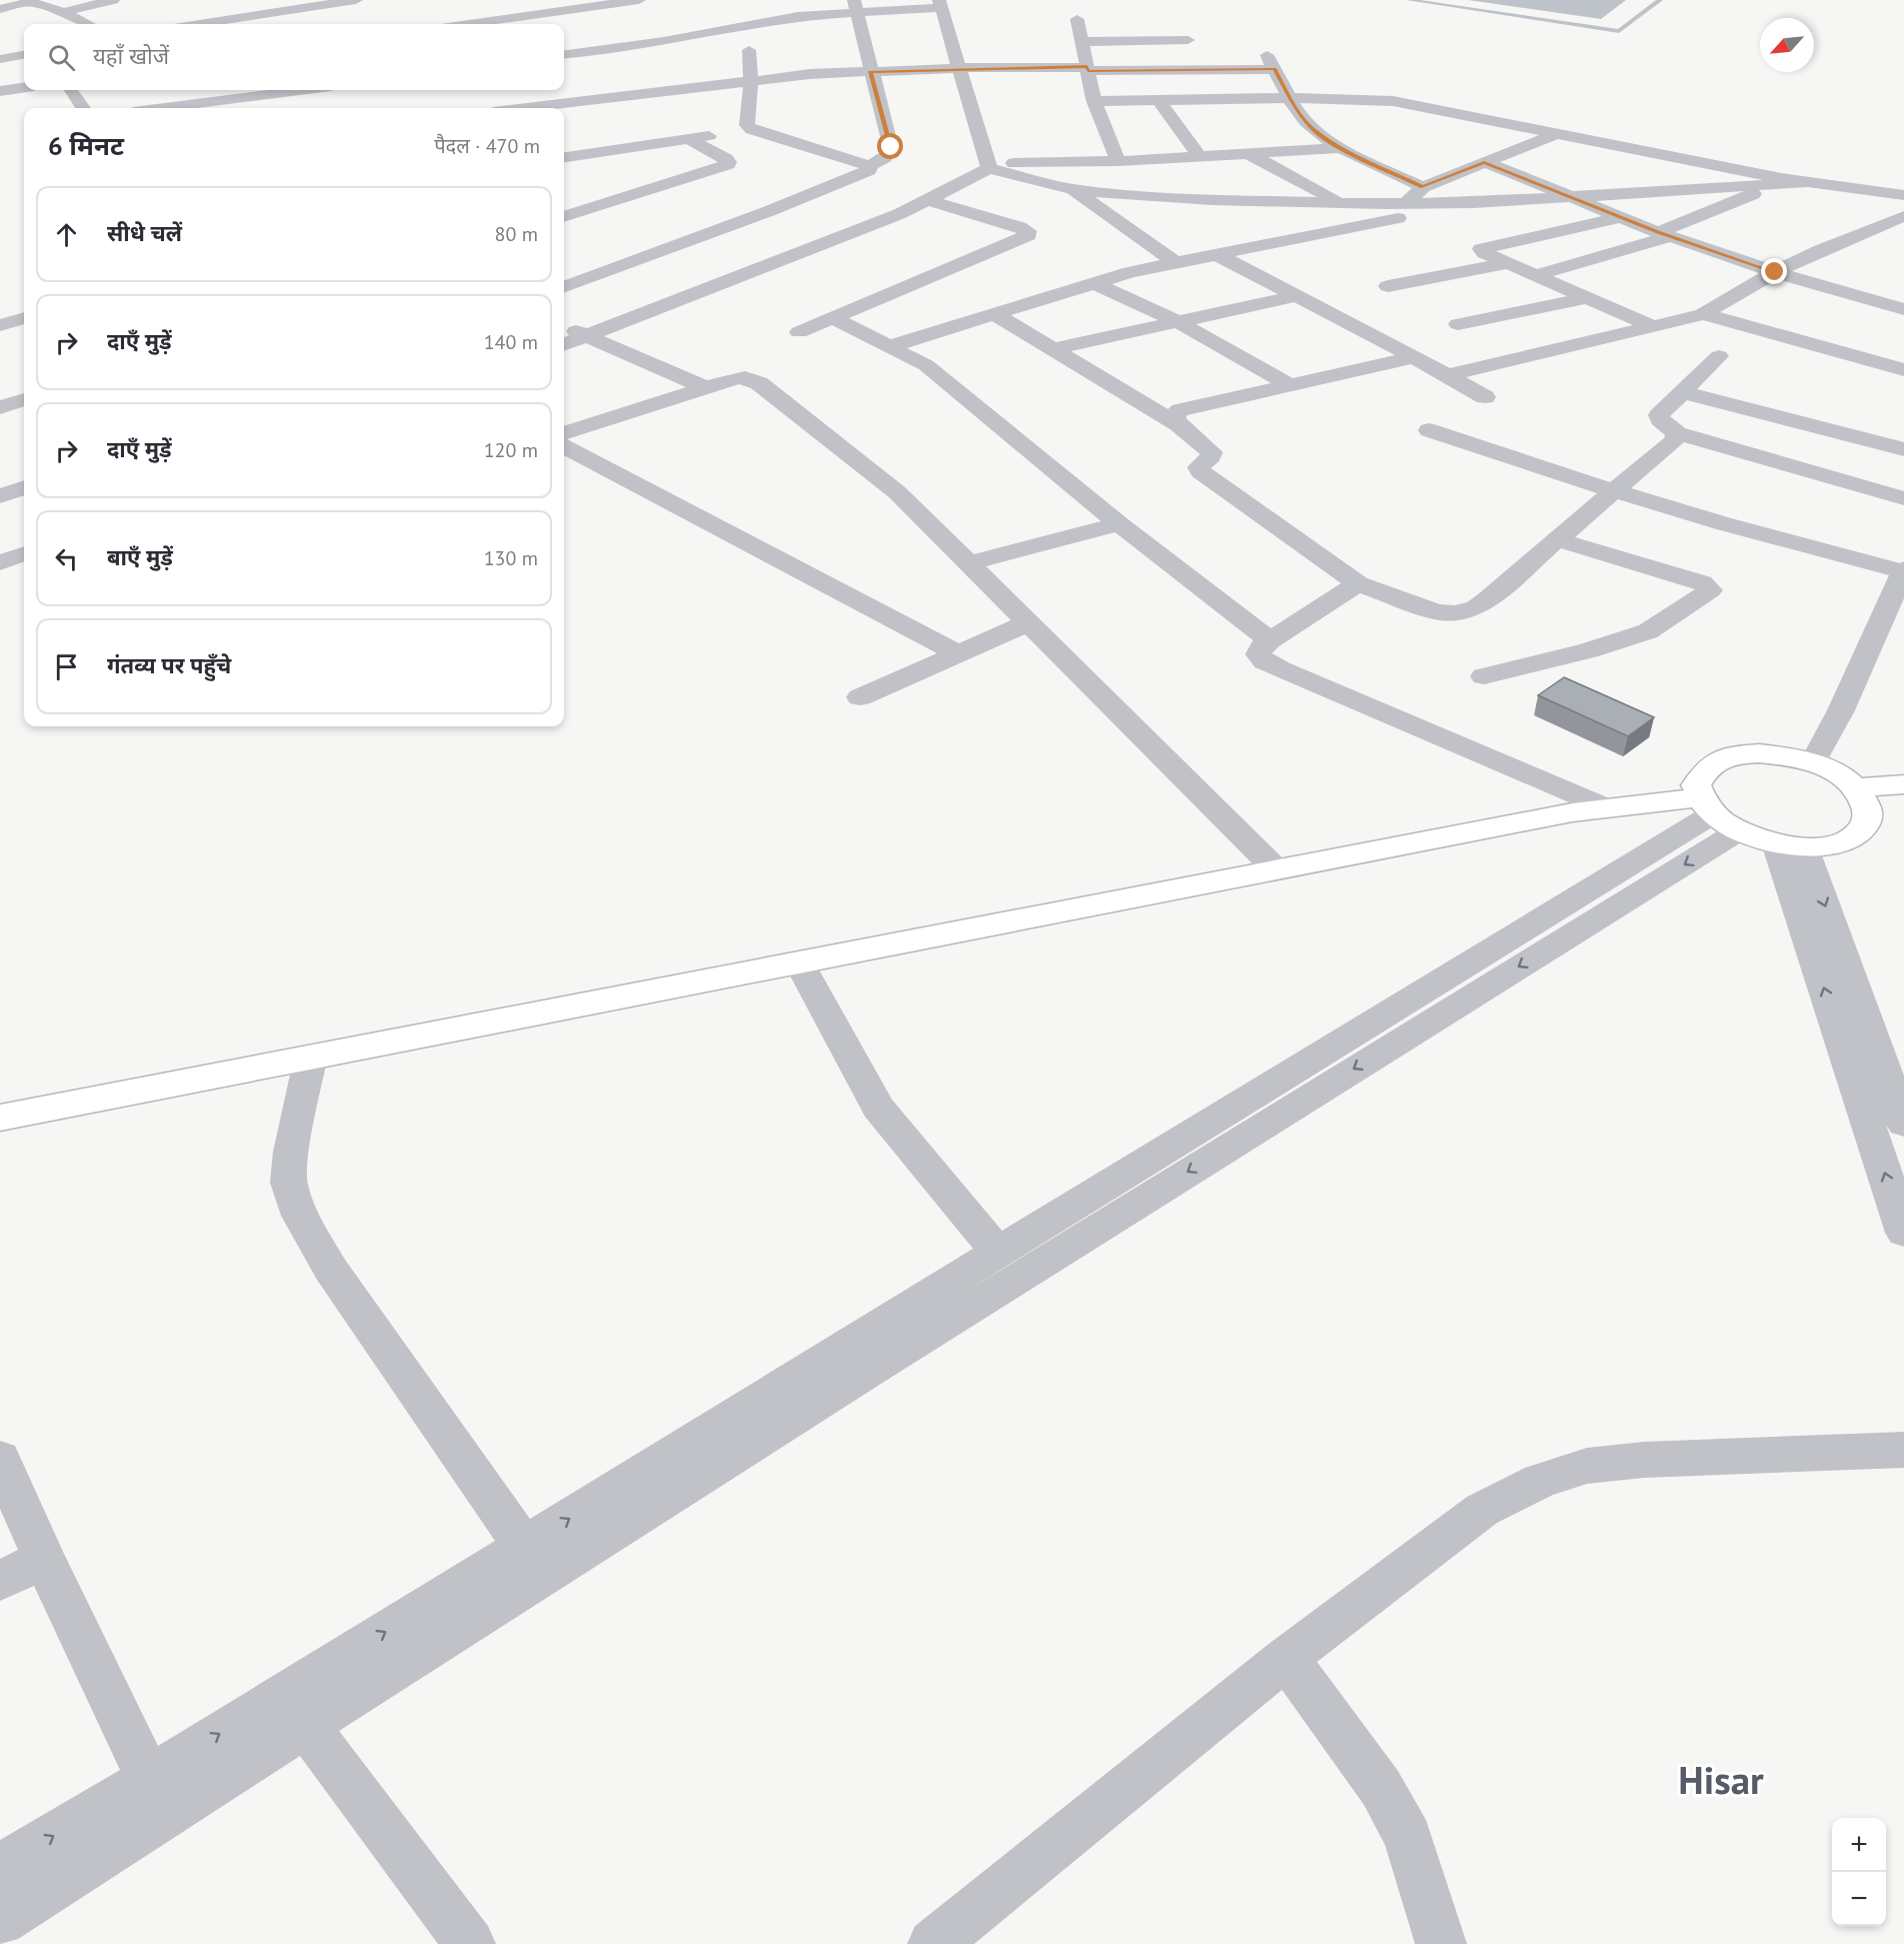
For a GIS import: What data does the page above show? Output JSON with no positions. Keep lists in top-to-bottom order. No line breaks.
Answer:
{"districts":["Hisar"],"north":"bottom left","page":{"search":"यहाँ खोजें","heading":["6 मिनट","पैदल · 470 m"],"list":[["सीधे चलें","80 m"],["दाएँ मुड़ें","140 m"],["दाएँ मुड़ें","120 m"],["बाएँ मुड़ें","130 m"],"गंतव्य पर पहुँचे"],"map_buttons":["+","−"]}}
